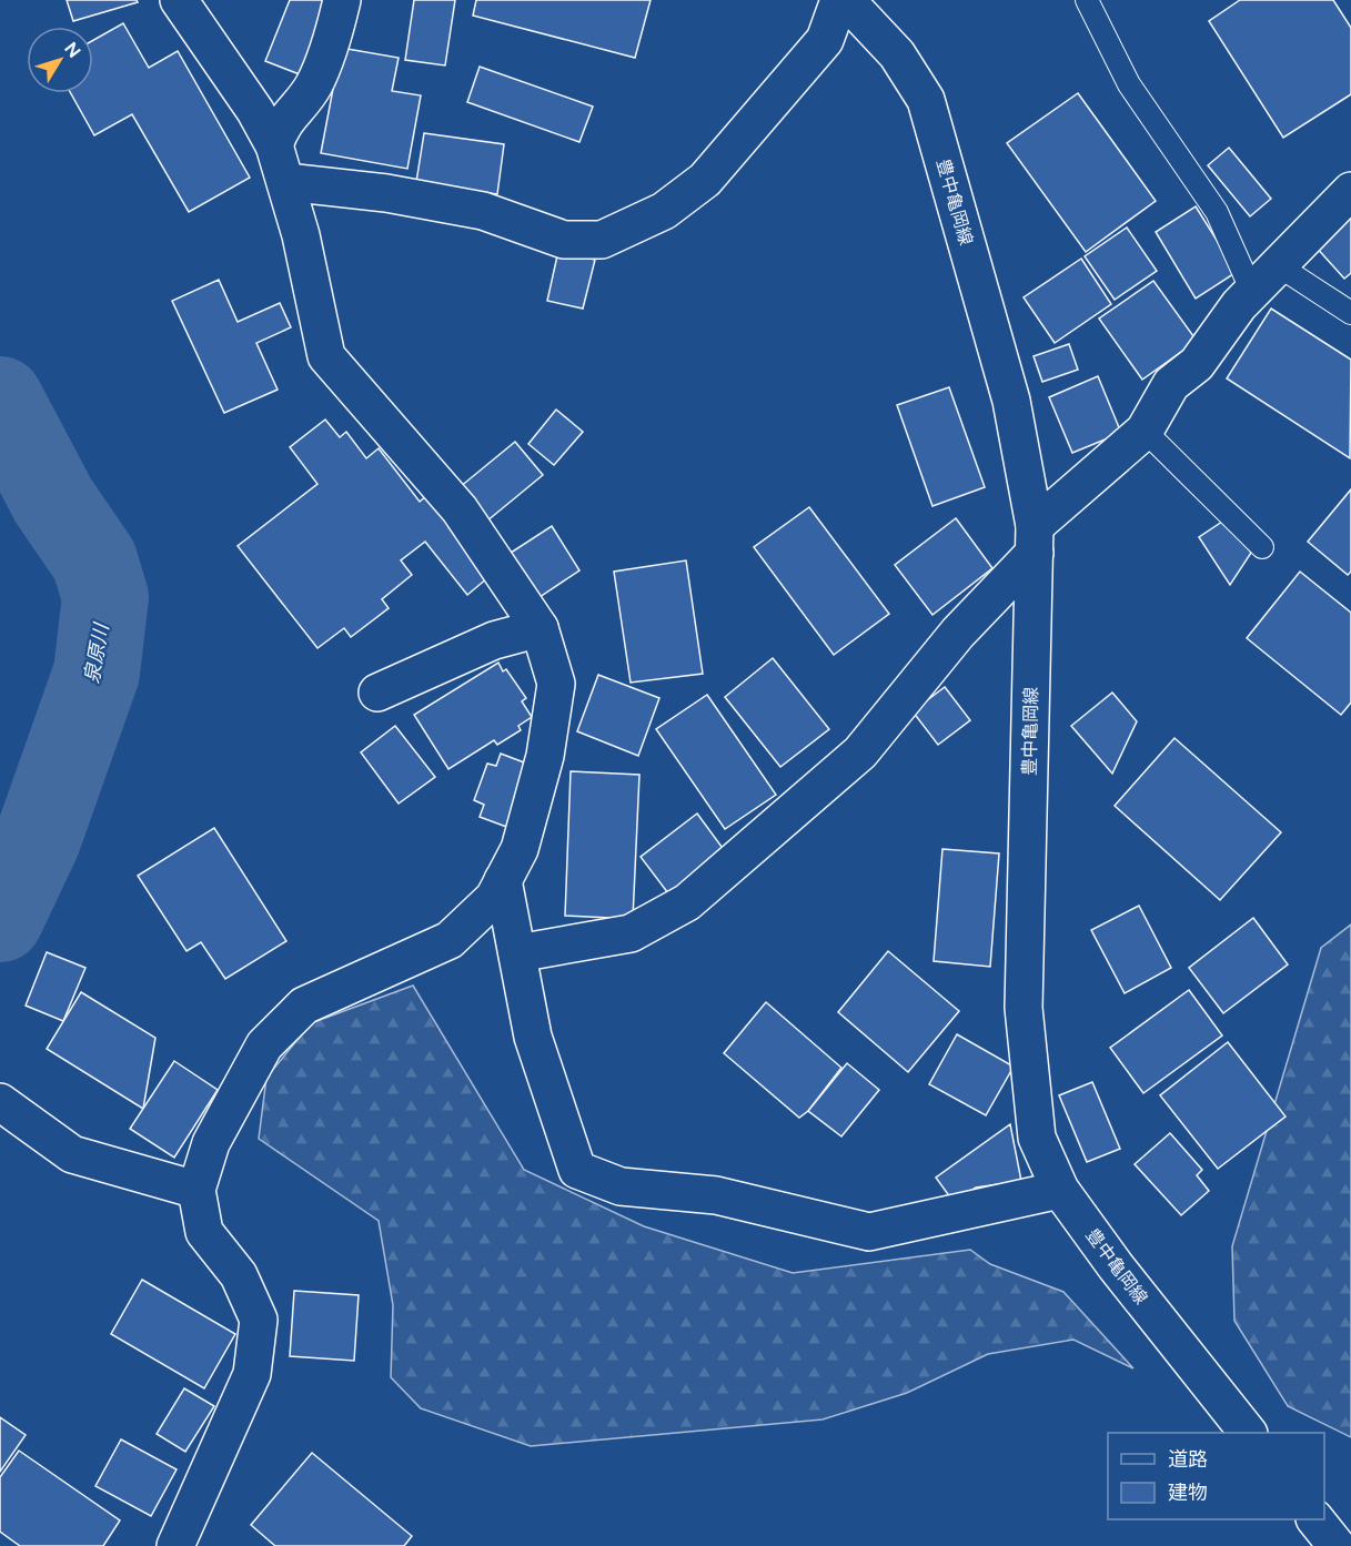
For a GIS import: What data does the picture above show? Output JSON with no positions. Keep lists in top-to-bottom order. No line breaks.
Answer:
{"streets":{"street":["豊中亀岡線"]},"water":["泉原川"],"legend":["道路","建物"],"north":"top right"}
